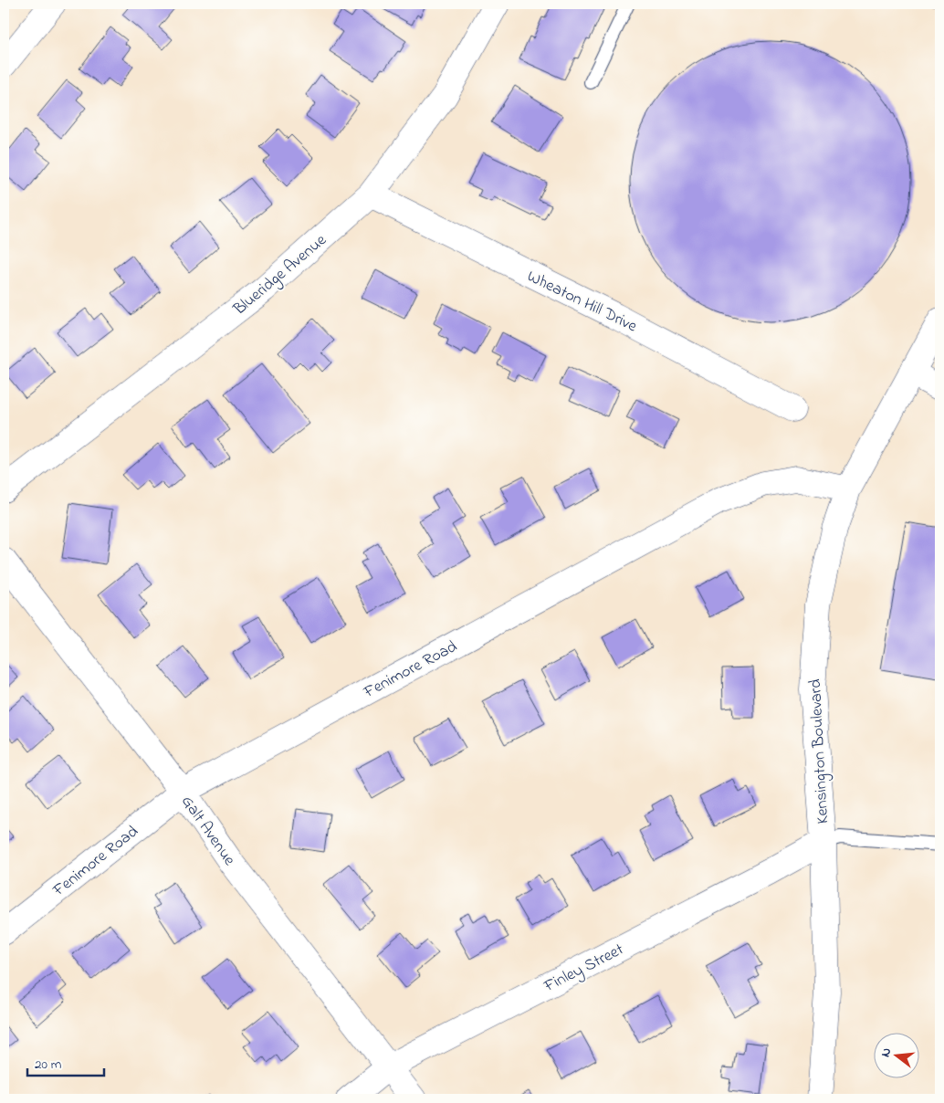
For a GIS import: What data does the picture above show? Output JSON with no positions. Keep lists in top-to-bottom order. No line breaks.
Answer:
{"streets":{"street":["Blueridge Avenue","Wheaton Hill Drive","Fenimore Road","Kensington Boulevard","Galt Avenue","Finley Street"]},"crossings":[["Blueridge Avenue","Wheaton Hill Drive"],["Fenimore Road","Kensington Boulevard"],["Fenimore Road","Galt Avenue"],["Kensington Boulevard","Finley Street"],["Galt Avenue","Finley Street"]],"scale_bar":"20 m","north":"left"}
